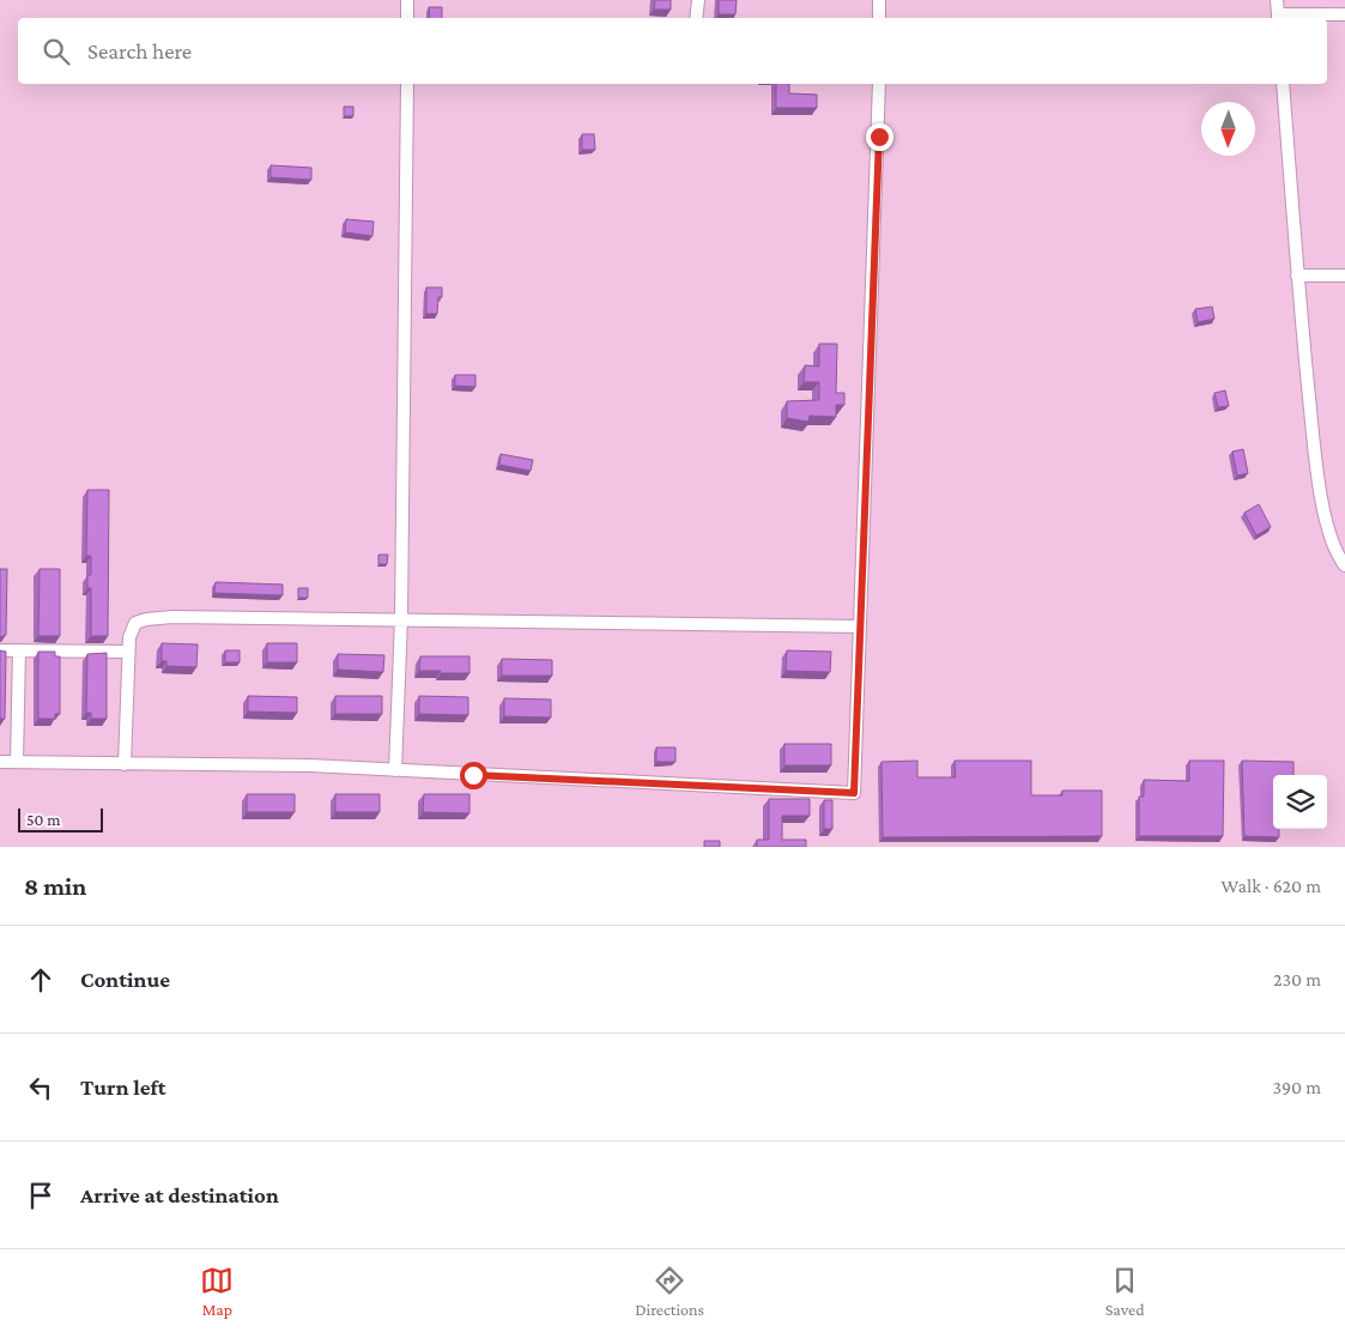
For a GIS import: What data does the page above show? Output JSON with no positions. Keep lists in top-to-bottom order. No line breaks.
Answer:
{"scale_bar":"50 m","north":"bottom","page":{"search":"Search here","scale":"50 m","heading":["8 min","Walk · 620 m"],"list":[["Continue","230 m"],["Turn left","390 m"],"Arrive at destination"],"nav":["Map","Directions","Saved"]}}
